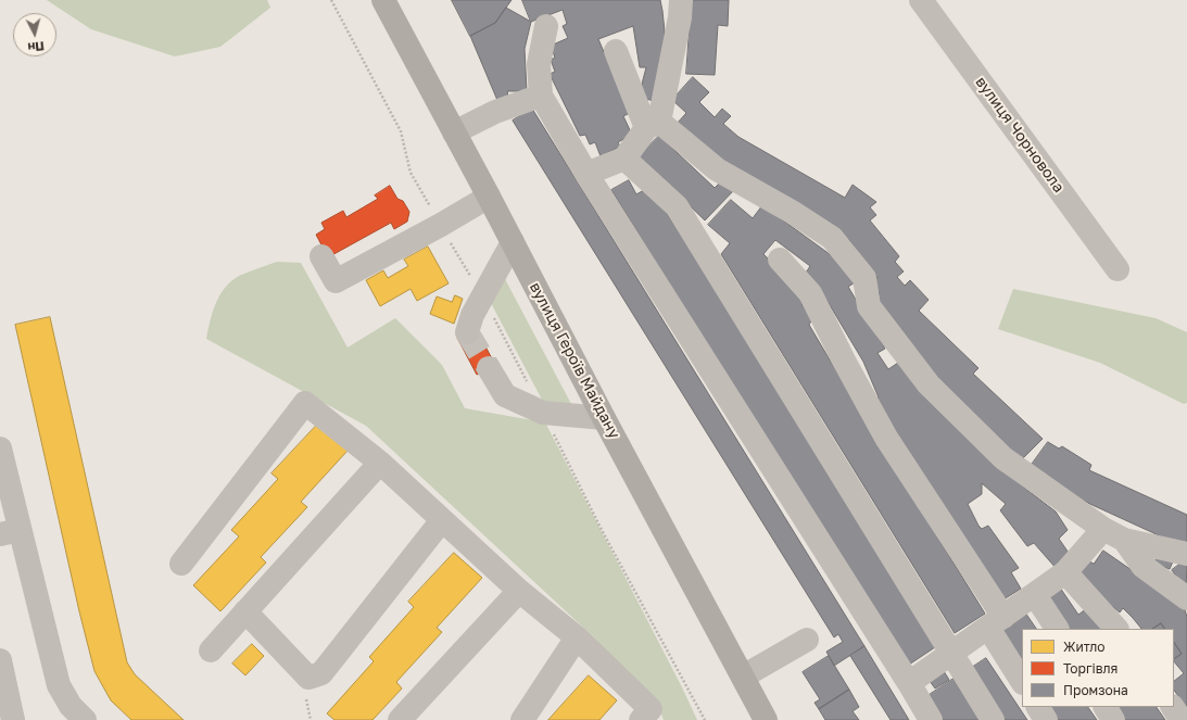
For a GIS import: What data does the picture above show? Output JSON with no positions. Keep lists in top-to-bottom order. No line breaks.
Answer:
{"streets":{"main road":["вулиця Героїв Майдану"],"street":["вулиця Чорновола"]},"legend":["Житло","Торгівля","Промзона"],"north":"bottom"}
